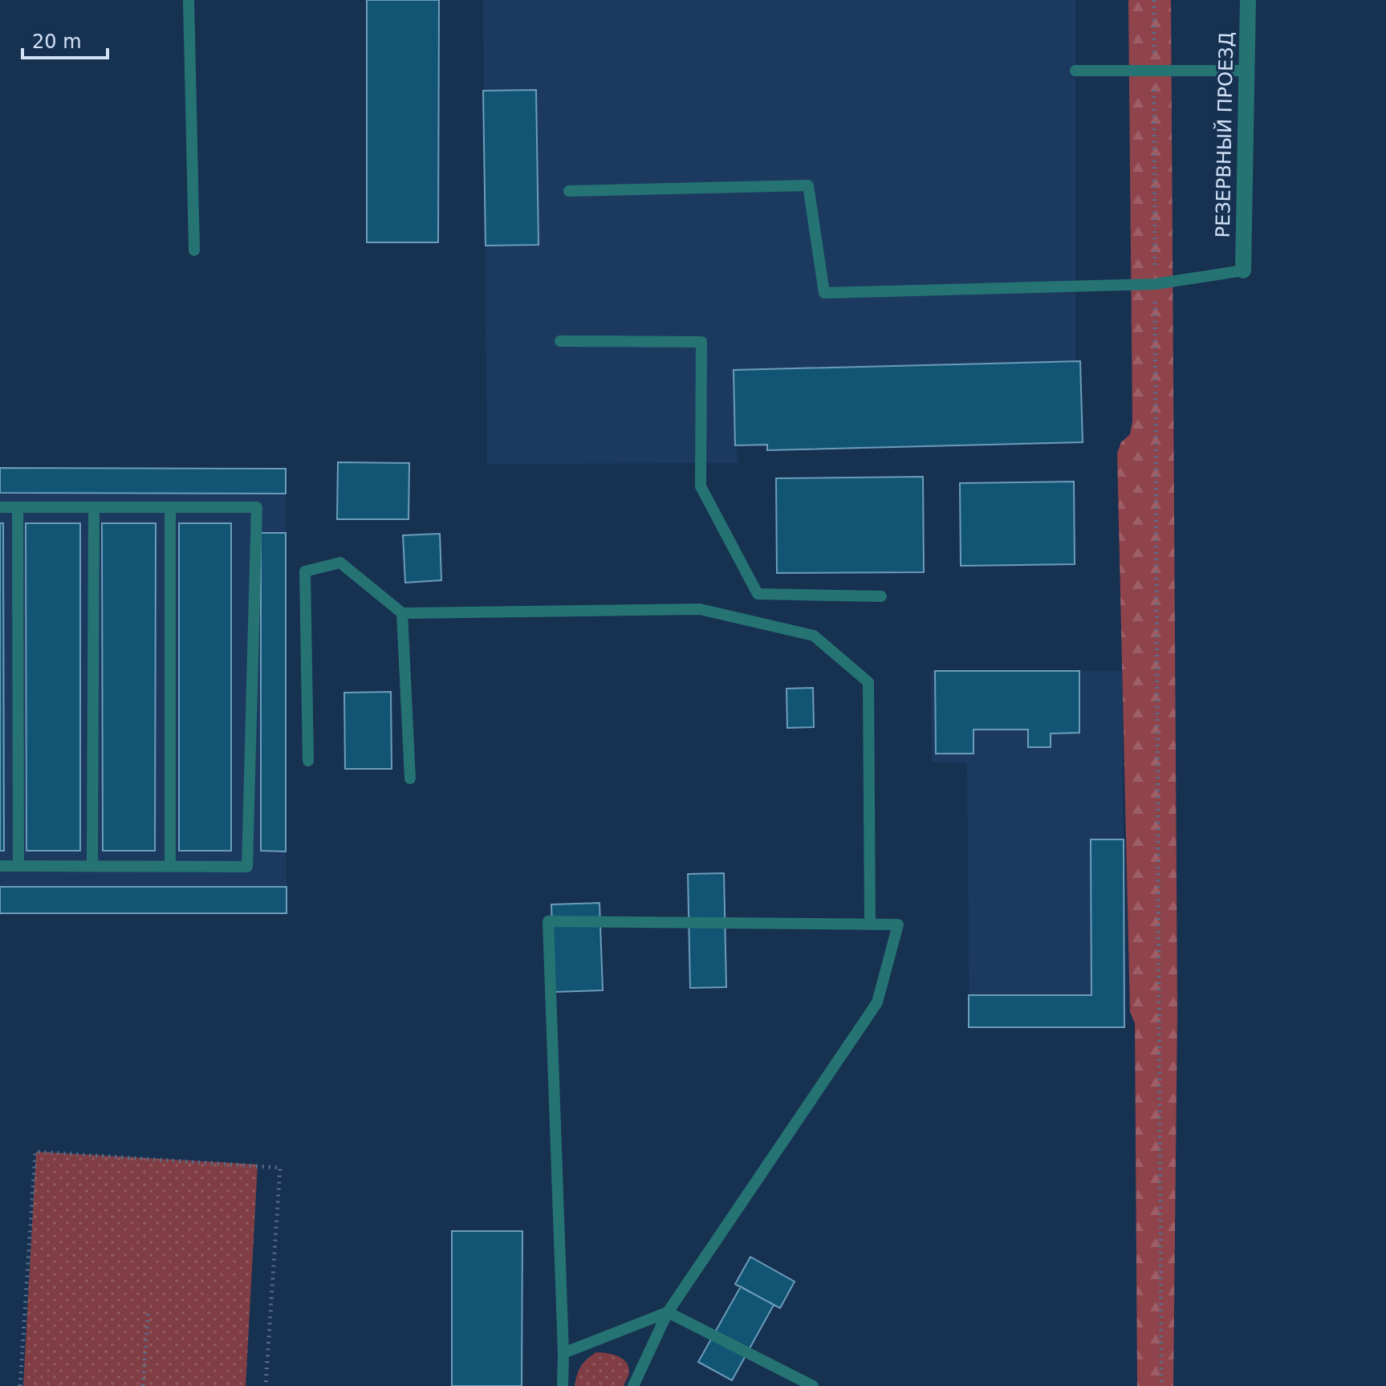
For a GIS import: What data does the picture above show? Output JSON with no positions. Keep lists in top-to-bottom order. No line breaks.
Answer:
{"streets":{"street":["РЕЗЕРВНЫЙ ПРОЕЗД"]},"scale_bar":"20 m"}
